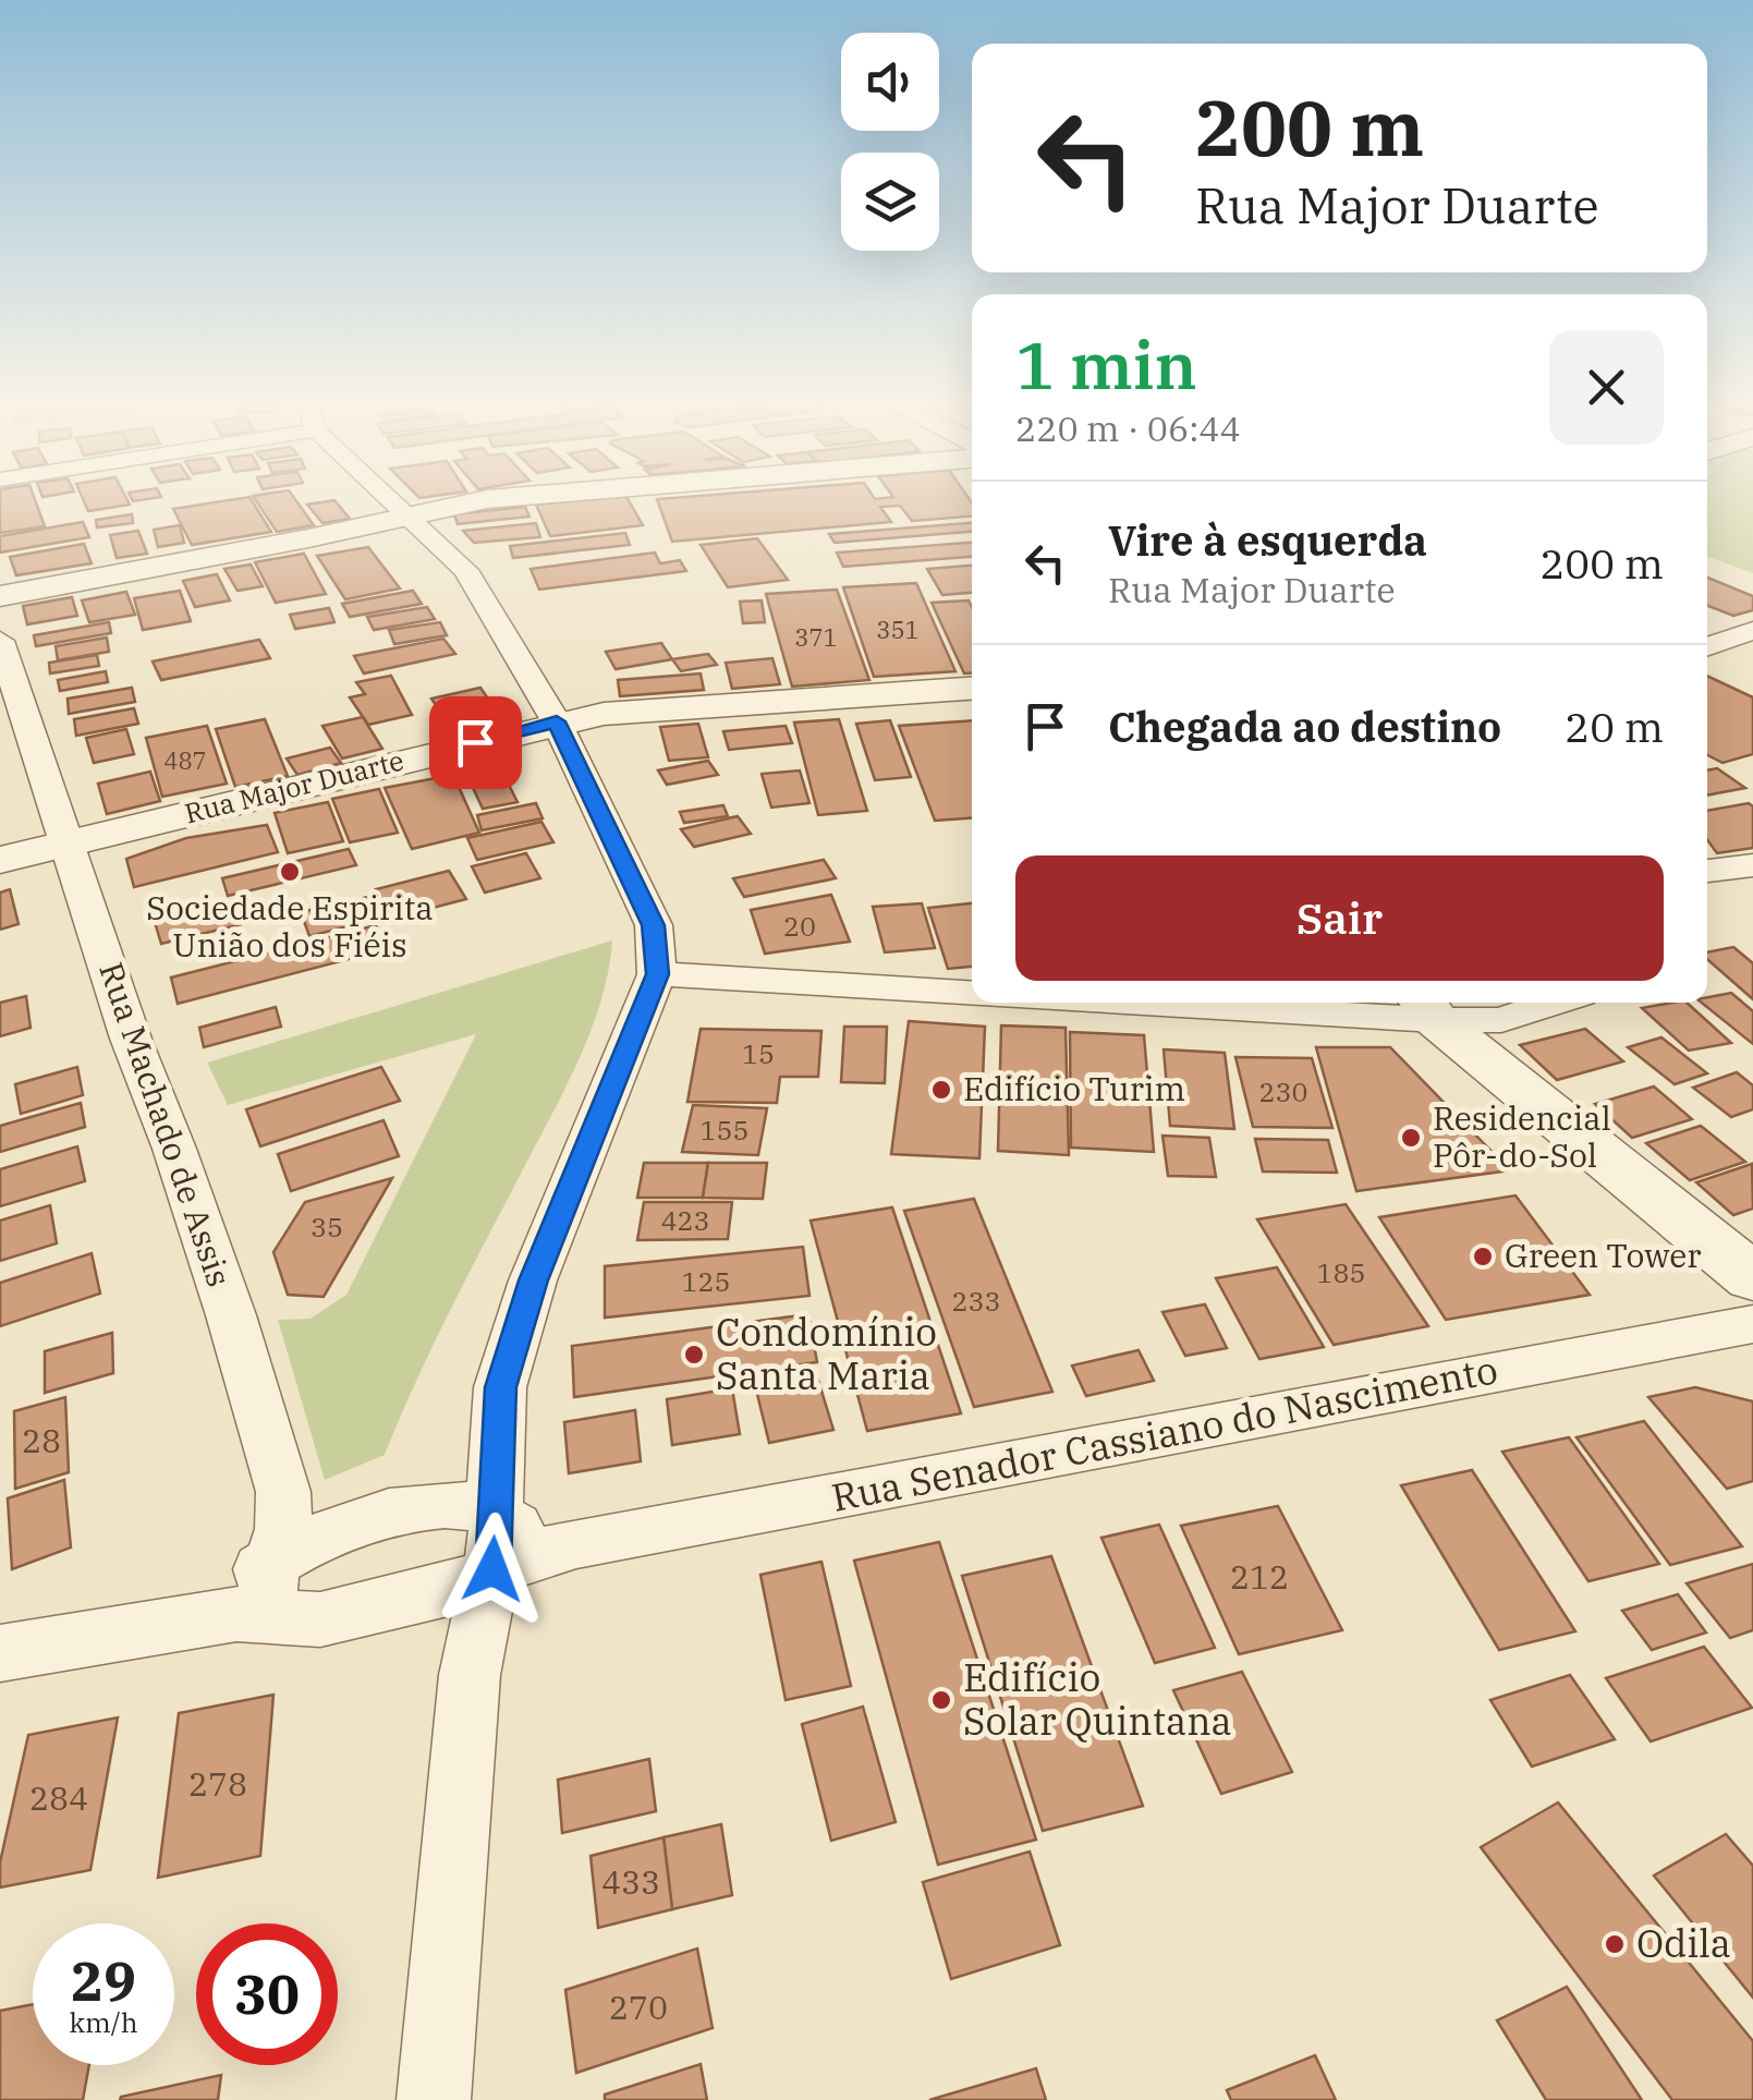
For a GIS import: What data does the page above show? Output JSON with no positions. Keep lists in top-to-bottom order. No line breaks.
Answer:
{"streets":{"street":["Rua Major Duarte","Rua Machado de Assis","Rua Senador Cassiano do Nascimento"]},"crossings":[["Rua Major Duarte","Rua Machado de Assis"],["Rua Machado de Assis","Rua Senador Cassiano do Nascimento"]],"places":["Sociedade Espirita União dos Fiéis","Edifício Turim","Residencial Pôr-do-Sol","Green Tower","Condomínio Santa Maria","Edifício Solar Quintana","Odila"],"house_numbers":["351","371","487","20","15","230","155","423","35","185","125","233","28","212","278","284","433","270"],"page":{"turn":["200 m","Rua Major Duarte"],"heading":["1 min","220 m · 06:44"],"list":[{"name":"Vire à esquerda","note":"Rua Major Duarte","value":"200 m"},{"name":"Chegada ao destino","value":"20 m"}],"buttons":"Sair","speed":"29 km/h","limit":"30"}}
